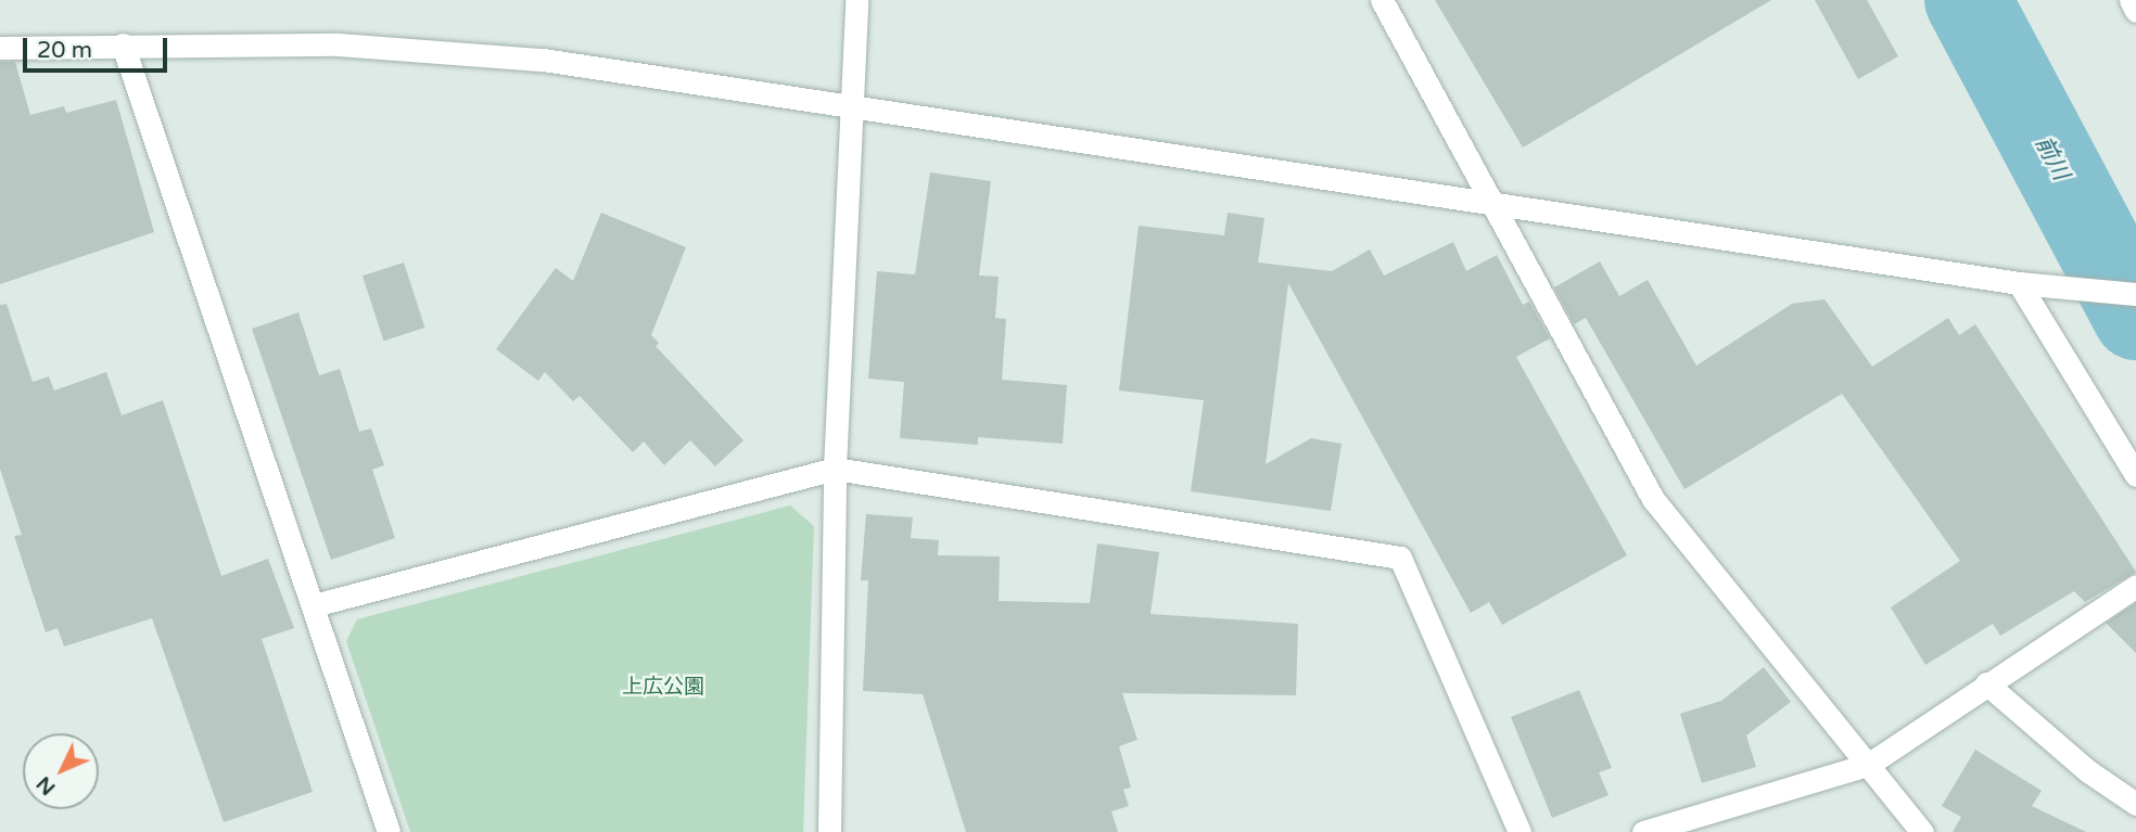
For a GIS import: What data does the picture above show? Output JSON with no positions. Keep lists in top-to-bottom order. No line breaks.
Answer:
{"water":["前川"],"parks":["上広公園"],"scale_bar":"20 m","north":"bottom left"}
